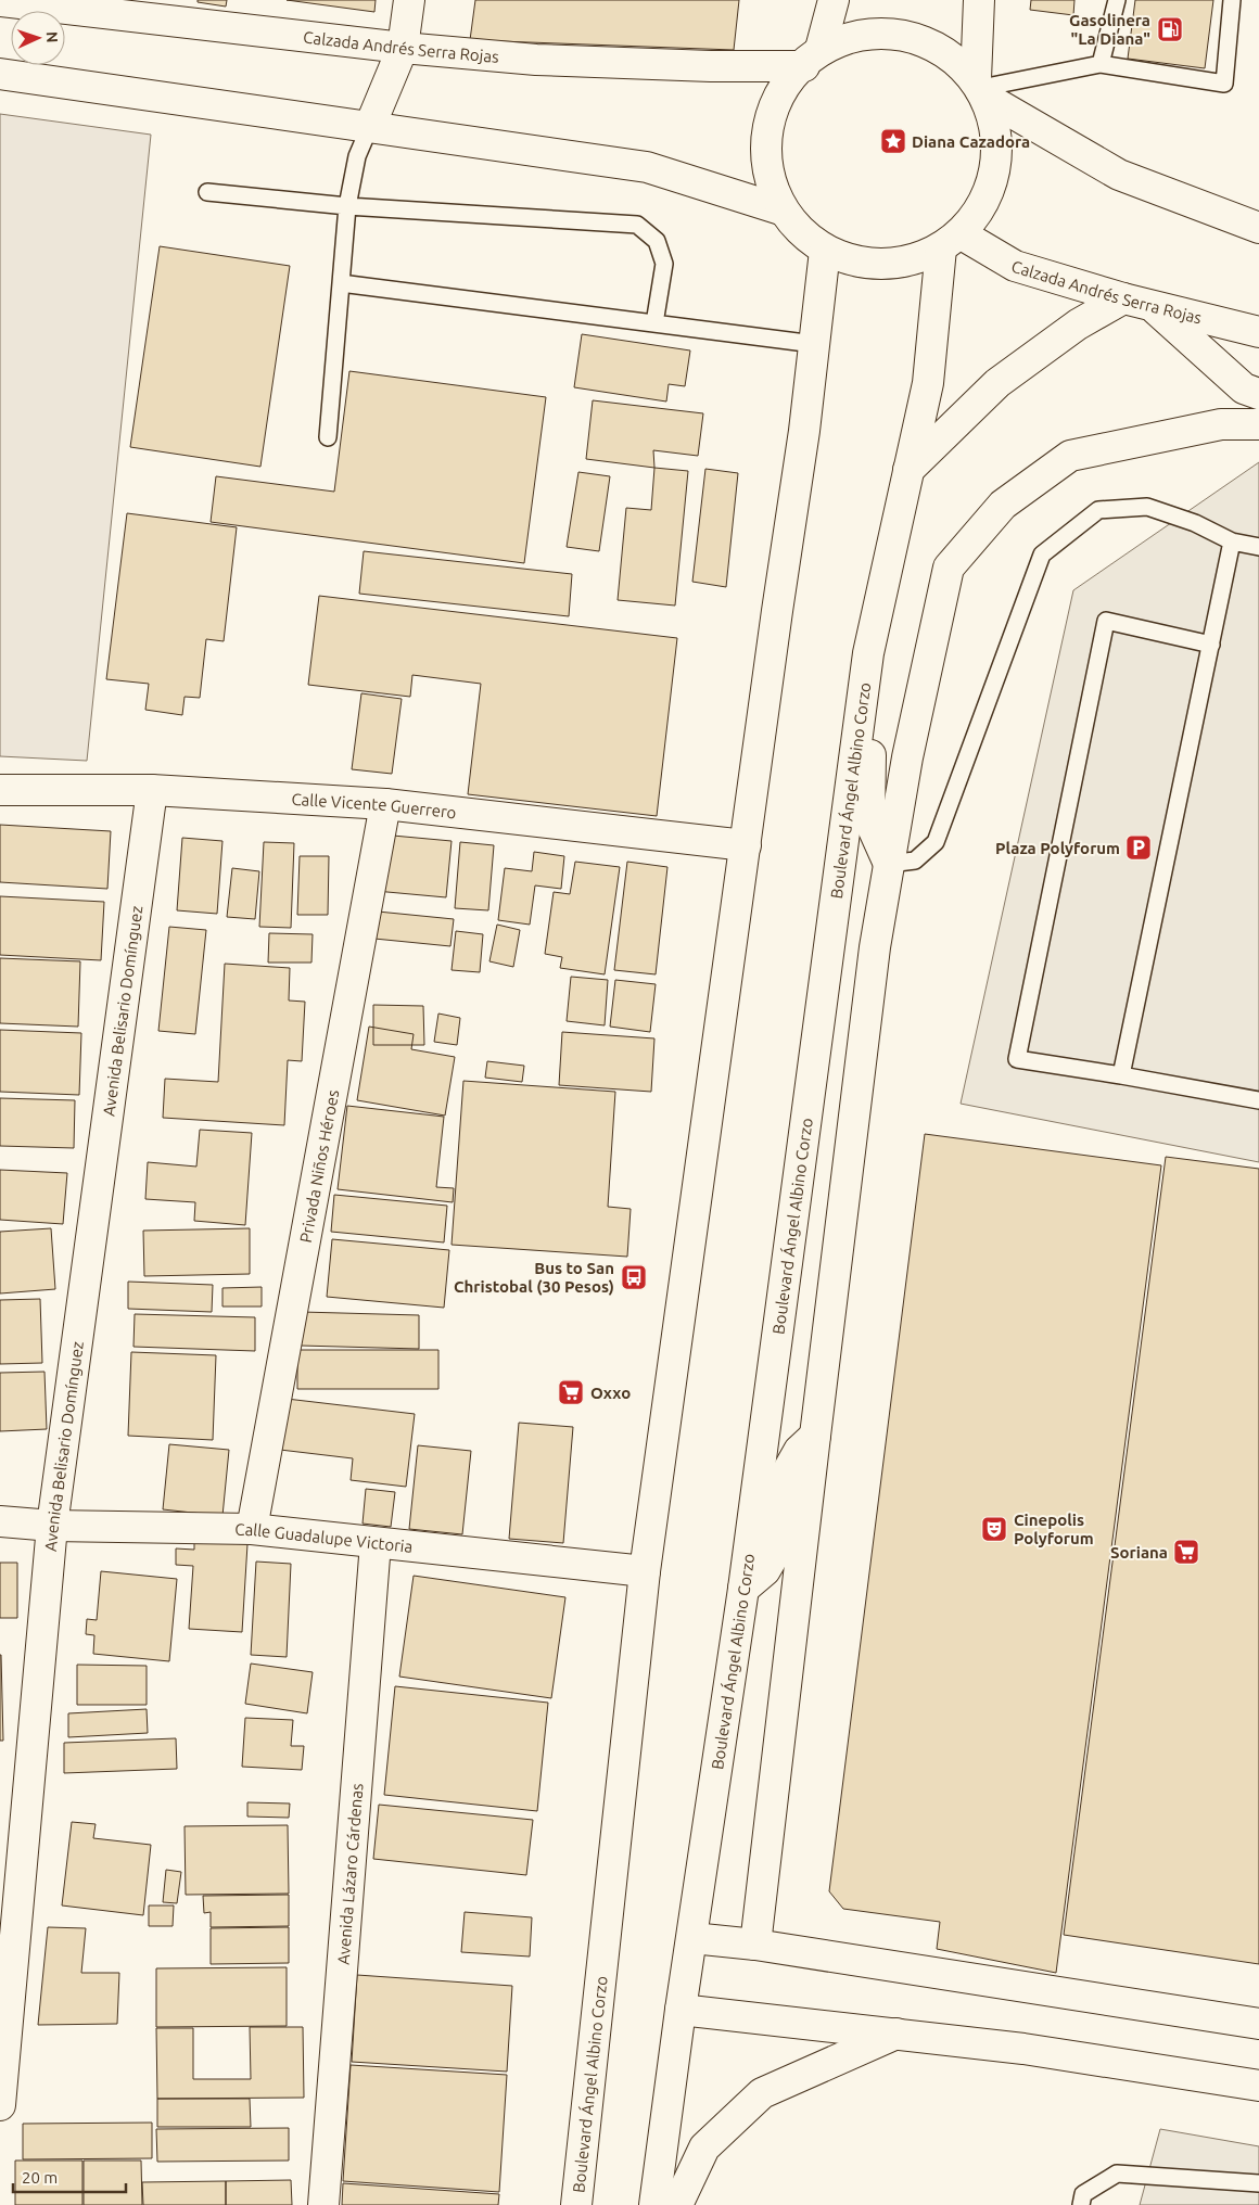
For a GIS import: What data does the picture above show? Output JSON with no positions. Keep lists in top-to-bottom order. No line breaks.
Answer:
{"streets":{"main road":["Calzada Andrés Serra Rojas","Boulevard Ángel Albino Corzo","Calle Vicente Guerrero","Avenida Belisario Domínguez","Privada Niños Héroes","Calle Guadalupe Victoria","Avenida Lázaro Cárdenas"]},"crossings":[["Calzada Andrés Serra Rojas","Boulevard Ángel Albino Corzo"],["Boulevard Ángel Albino Corzo","Calle Vicente Guerrero"],["Boulevard Ángel Albino Corzo","Calle Guadalupe Victoria"],["Calle Vicente Guerrero","Avenida Belisario Domínguez"],["Calle Vicente Guerrero","Privada Niños Héroes"],["Avenida Belisario Domínguez","Calle Guadalupe Victoria"],["Privada Niños Héroes","Calle Guadalupe Victoria"],["Calle Guadalupe Victoria","Avenida Lázaro Cárdenas"]],"places":{"fuel station":["Gasolinera \"La Diana\""],"place":["Diana Cazadora"],"parking":["Plaza Polyforum"],"bus stop":["Bus to San Christobal (30 Pesos)"],"supermarket":["Oxxo","Soriana"],"theatre":["Cinepolis Polyforum"]},"scale_bar":"20 m","north":"right"}
